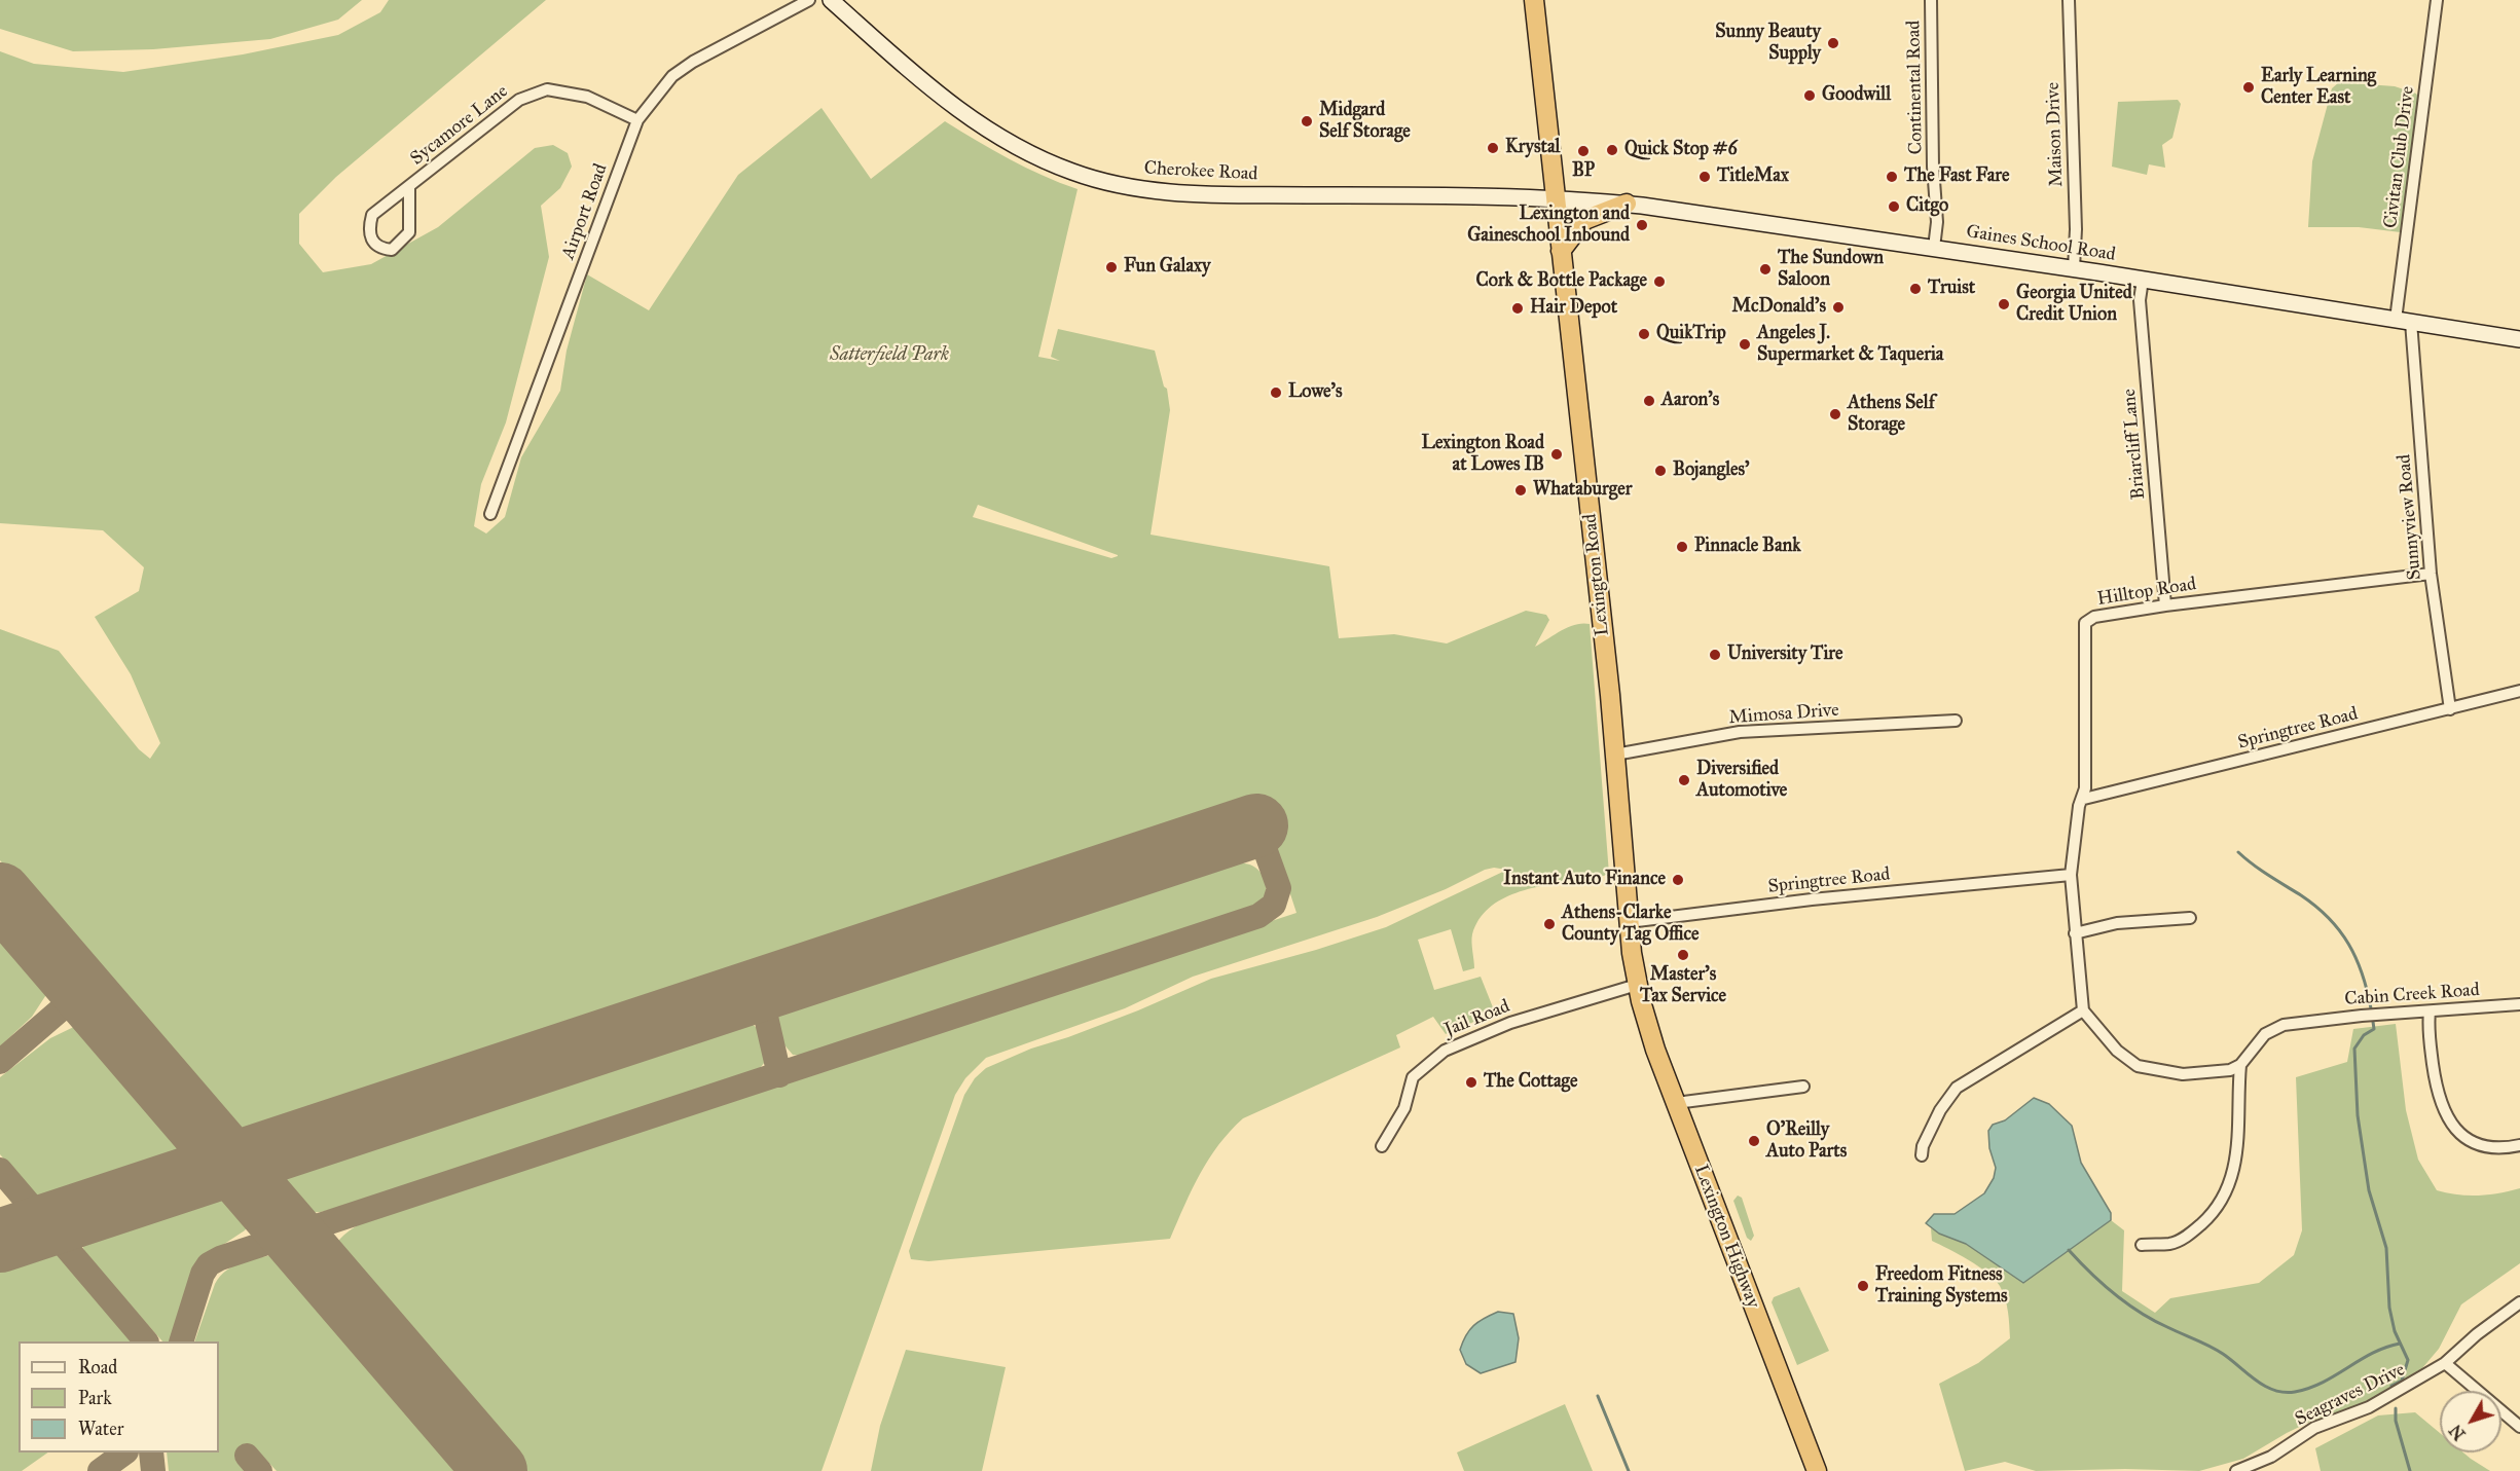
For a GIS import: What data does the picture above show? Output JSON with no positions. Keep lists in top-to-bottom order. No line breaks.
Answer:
{"streets":{"highway":["Lexington Road","Lexington Highway"],"main road":["Cherokee Road","Gaines School Road"],"street":["Continental Road","Sycamore Lane","Maison Drive","Civitan Club Drive","Airport Road","Briarcliff Lane","Sunnyview Road","Hilltop Road","Mimosa Drive","Springtree Road","Cabin Creek Road","Jail Road","Seagraves Drive"]},"crossings":[["Continental Road","Gaines School Road"],["Sycamore Lane","Airport Road"],["Maison Drive","Gaines School Road"],["Civitan Club Drive","Gaines School Road"],["Civitan Club Drive","Sunnyview Road"],["Cherokee Road","Gaines School Road"],["Cherokee Road","Lexington Road"],["Gaines School Road","Briarcliff Lane"],["Gaines School Road","Sunnyview Road"],["Gaines School Road","Lexington Road"],["Briarcliff Lane","Hilltop Road"],["Sunnyview Road","Hilltop Road"],["Sunnyview Road","Springtree Road"],["Lexington Road","Mimosa Drive"],["Lexington Road","Springtree Road"],["Lexington Road","Jail Road"],["Lexington Road","Lexington Highway"],["Hilltop Road","Springtree Road"],["Jail Road","Lexington Highway"]],"parks":["Satterfield Park"],"places":["Sunny Beauty Supply","Early Learning Center East","Goodwill","Midgard Self Storage","Krystal","Quick Stop #6","BP","TitleMax","The Fast Fare","Citgo","Lexington and Gaineschool Inbound","Fun Galaxy","The Sundown Saloon","Cork & Bottle Package","Truist","Georgia United Credit Union","McDonald's","Hair Depot","QuikTrip","Angeles J. Supermarket & Taqueria","Lowe's","Aaron's","Athens Self Storage","Lexington Road at Lowes IB","Bojangles'","Whataburger","Pinnacle Bank","University Tire","Diversified Automotive","Instant Auto Finance","Athens-Clarke County Tag Office","Master's Tax Service","The Cottage","O'Reilly Auto Parts","Freedom Fitness Training Systems"],"legend":["Road","Park","Water"],"north":"bottom left"}
